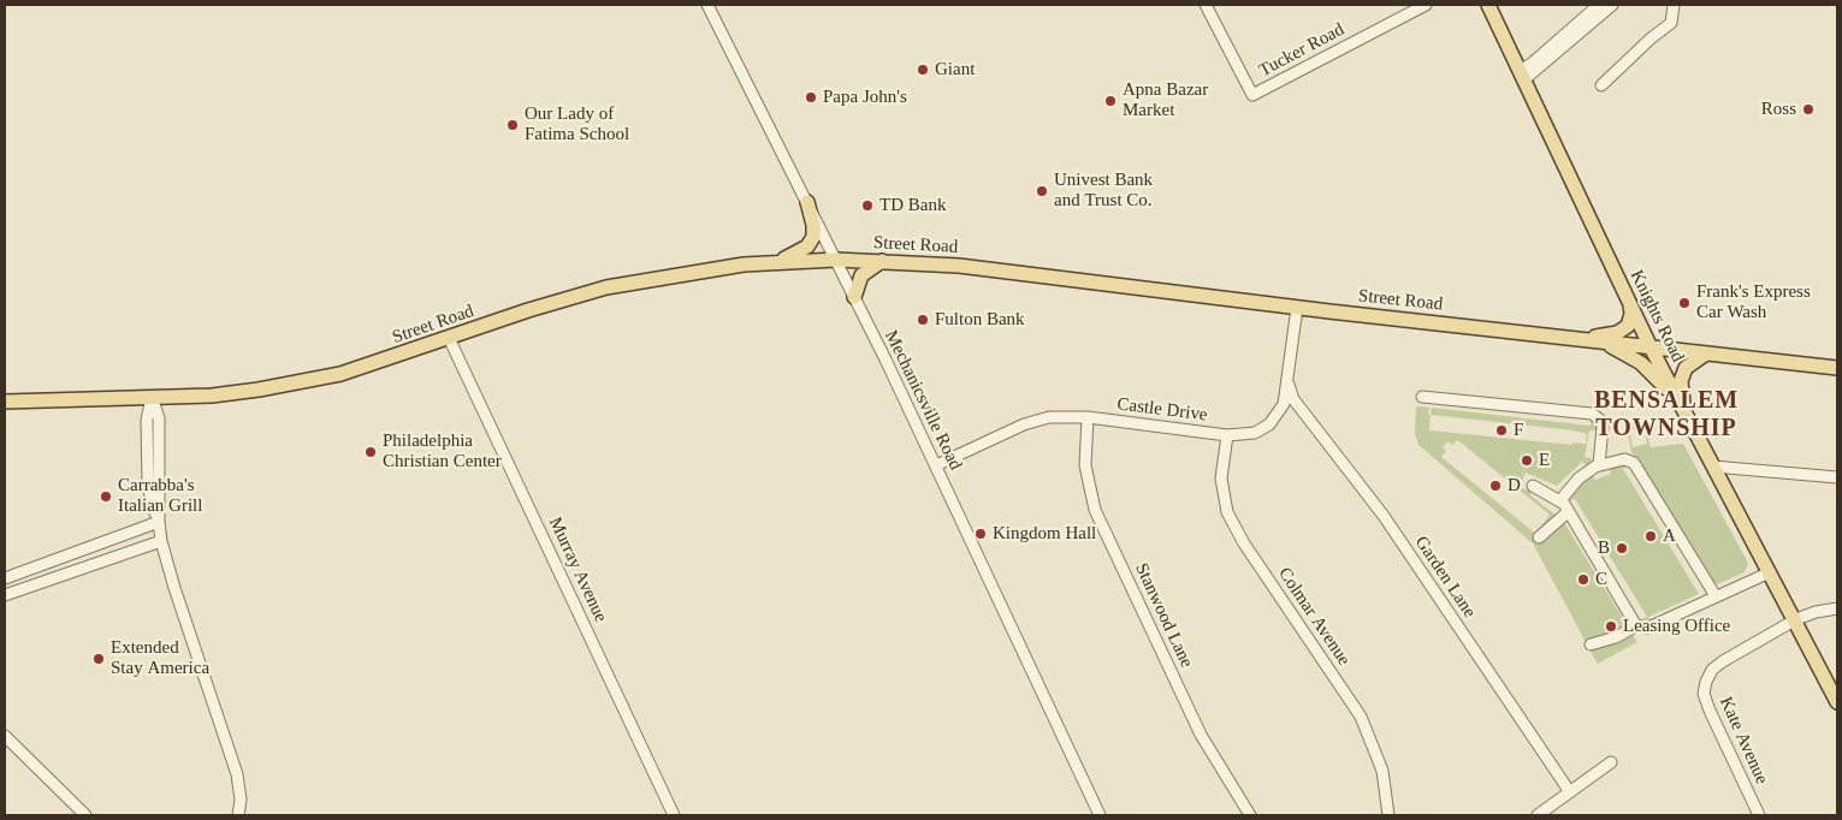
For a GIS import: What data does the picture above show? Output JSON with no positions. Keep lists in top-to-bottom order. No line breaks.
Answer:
{"streets":{"main road":["Street Road","Knights Road"],"street":["Tucker Road","Mechanicsville Road","Castle Drive","Murray Avenue","Garden Lane","Stanwood Lane","Colmar Avenue","Kate Avenue"]},"crossings":[["Street Road","Knights Road"],["Street Road","Mechanicsville Road"],["Street Road","Castle Drive"],["Street Road","Murray Avenue"],["Knights Road","Kate Avenue"],["Mechanicsville Road","Castle Drive"],["Castle Drive","Garden Lane"],["Castle Drive","Stanwood Lane"],["Castle Drive","Colmar Avenue"]],"districts":["BENSALEM TOWNSHIP"],"places":["Giant","Papa John's","Apna Bazar Market","Ross","Our Lady of Fatima School","Univest Bank and Trust Co.","TD Bank","Frank's Express Car Wash","Fulton Bank","F","Philadelphia Christian Center","E","D","Carrabba's Italian Grill","Kingdom Hall","A","B","C","Leasing Office","Extended Stay America"]}
